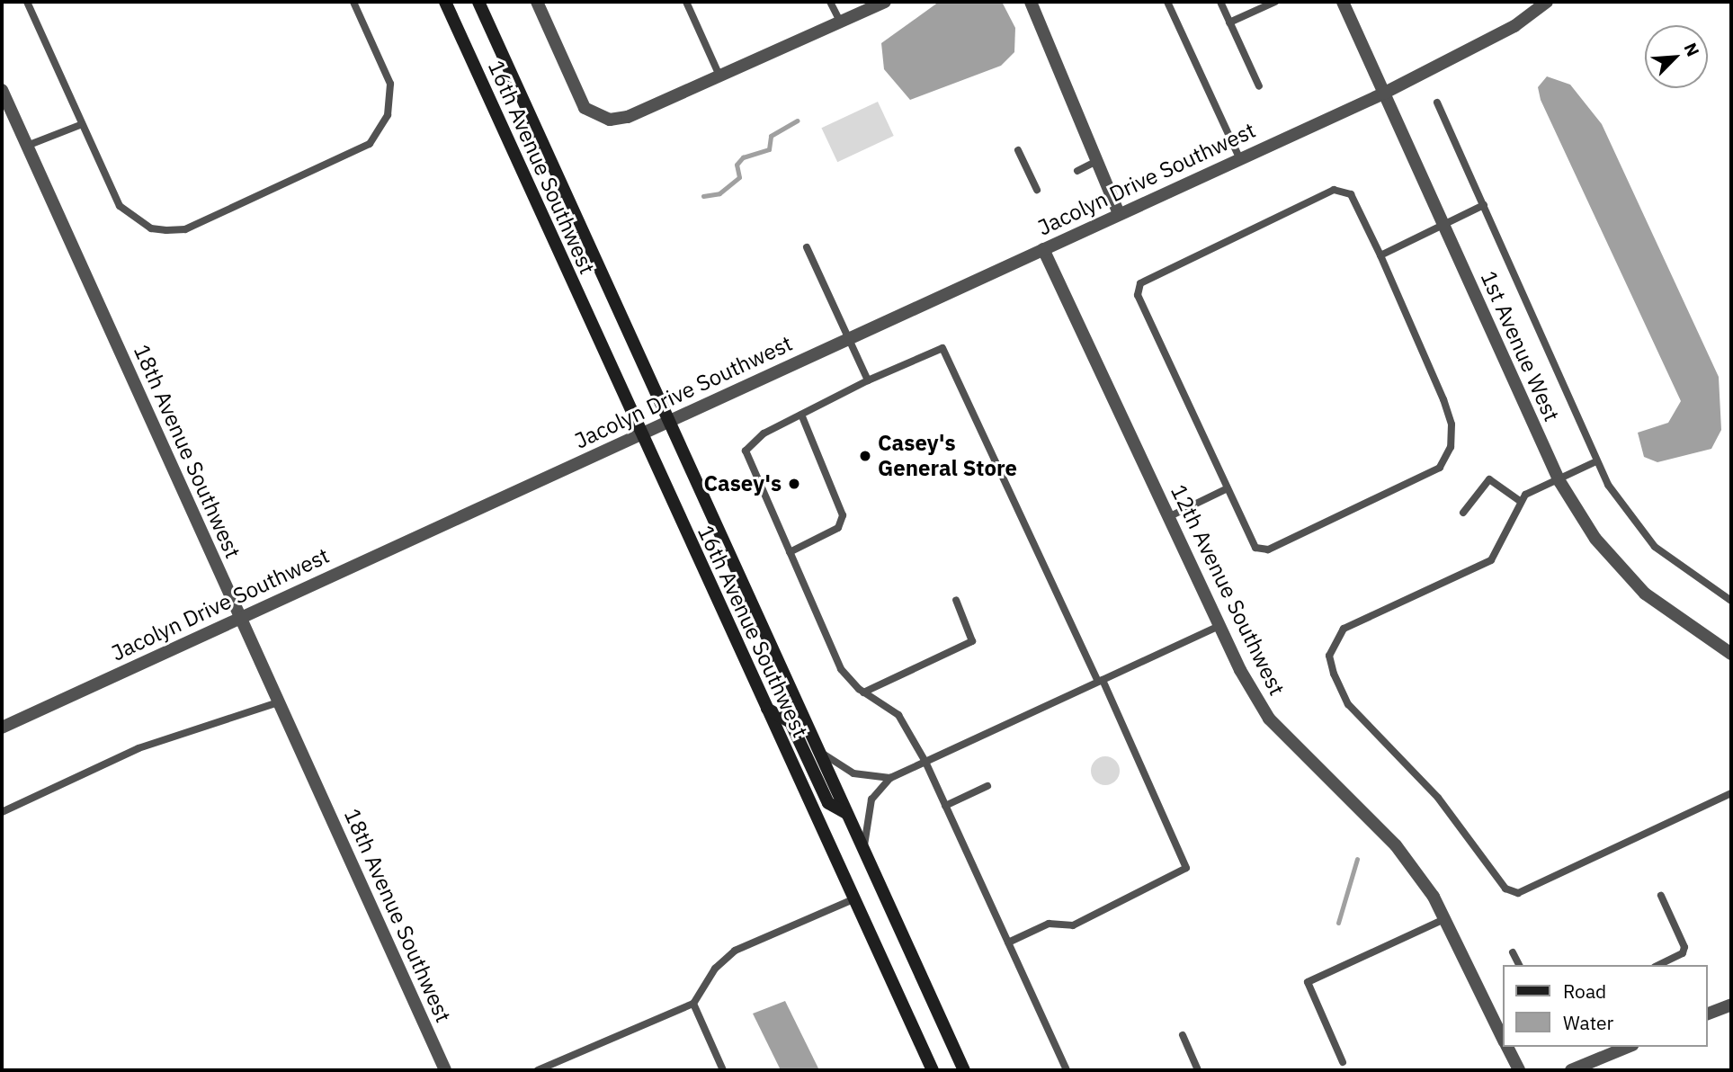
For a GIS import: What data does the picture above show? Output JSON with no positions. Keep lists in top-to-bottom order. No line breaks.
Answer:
{"streets":{"main road":["16th Avenue Southwest"],"street":["Jacolyn Drive Southwest","1st Avenue West","18th Avenue Southwest","12th Avenue Southwest"]},"crossings":[["16th Avenue Southwest","Jacolyn Drive Southwest"],["Jacolyn Drive Southwest","1st Avenue West"],["Jacolyn Drive Southwest","18th Avenue Southwest"],["Jacolyn Drive Southwest","12th Avenue Southwest"]],"places":["Casey's General Store","Casey's"],"legend":["Road","Water"],"north":"top right"}
